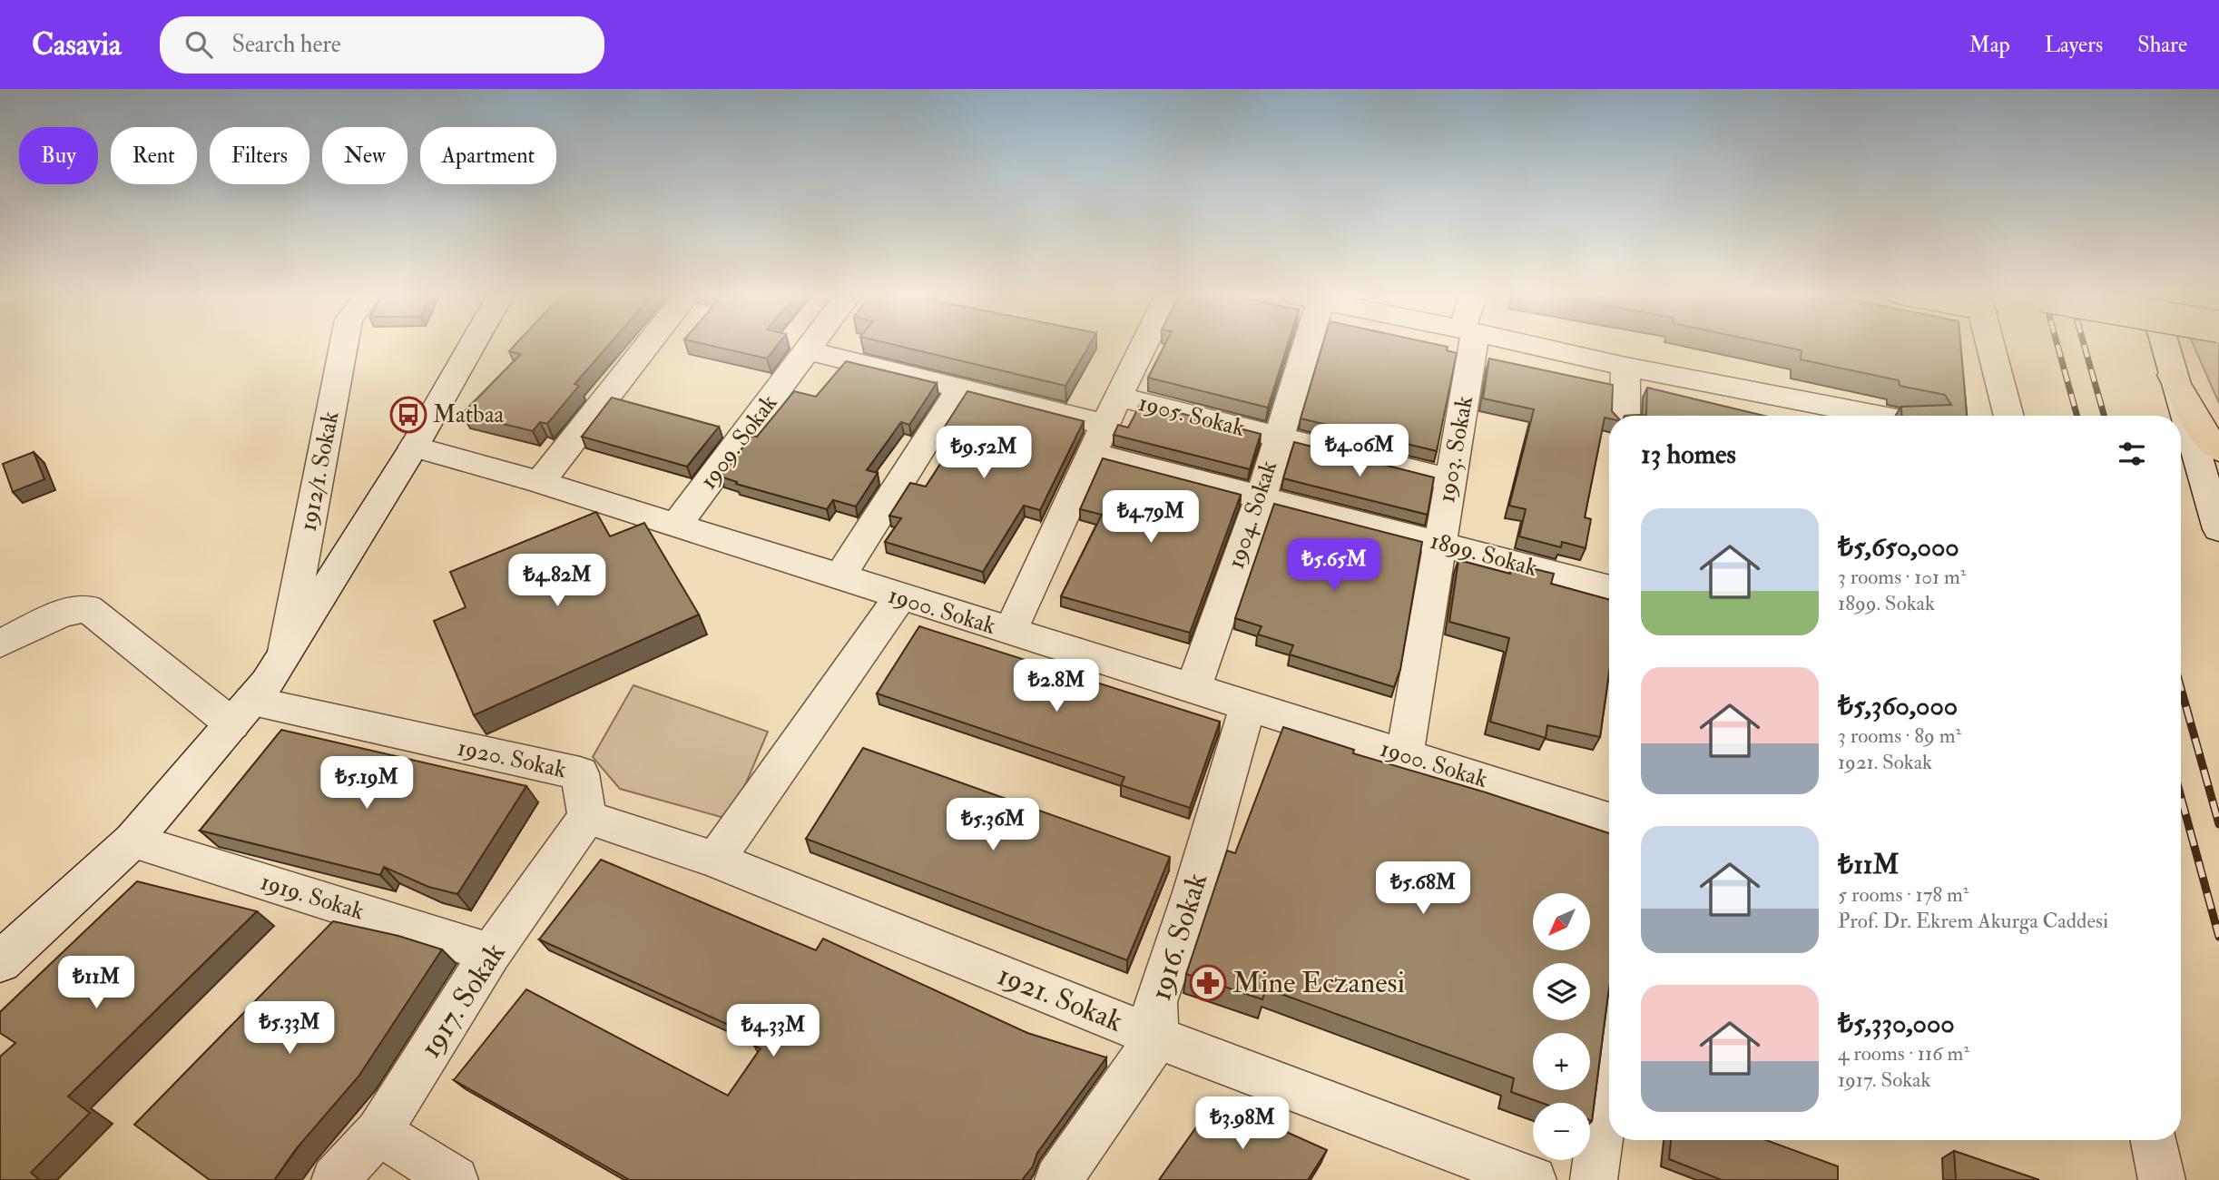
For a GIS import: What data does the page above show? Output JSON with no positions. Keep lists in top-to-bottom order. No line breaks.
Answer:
{"streets":{"street":["1905. Sokak","1909. Sokak","1903. Sokak","1912/1. Sokak","1904. Sokak","1899. Sokak","1900. Sokak","1920. Sokak","1919. Sokak","1916. Sokak","1921. Sokak","1917. Sokak"]},"crossings":[["1905. Sokak","1909. Sokak"],["1905. Sokak","1903. Sokak"],["1905. Sokak","1904. Sokak"],["1909. Sokak","1900. Sokak"],["1903. Sokak","1899. Sokak"],["1903. Sokak","1900. Sokak"],["1904. Sokak","1899. Sokak"],["1904. Sokak","1900. Sokak"],["1900. Sokak","1916. Sokak"],["1920. Sokak","1921. Sokak"],["1920. Sokak","1917. Sokak"],["1919. Sokak","1917. Sokak"],["1916. Sokak","1921. Sokak"],["1921. Sokak","1917. Sokak"]],"places":{"bus stop":["Matbaa"],"pharmacy":["Mine Eczanesi"]},"north":"bottom left","page":{"header":"Casavia","search":"Search here","nav":["Map","Layers","Share"],"chip":["Buy","Rent","Filters","New","Apartment"],"heading":"13 homes","price":["₺4.06M","₺9.52M","₺4.79M","₺5.65M","₺4.82M","₺2.8M","₺5.19M","₺5.36M","₺5.68M","₺11M","₺5.33M","₺4.33M","₺3.98M"],"list":[{"name":"₺5,650,000","note":"3 rooms · 101 m² · 1899. Sokak"},{"name":"₺5,360,000","note":"3 rooms · 89 m² · 1921. Sokak"},{"name":"₺11M","note":"5 rooms · 178 m² · Prof. Dr. Ekrem Akurga Caddesi"},{"name":"₺5,330,000","note":"4 rooms · 116 m² · 1917. Sokak"}],"map_buttons":["+","−"]}}
